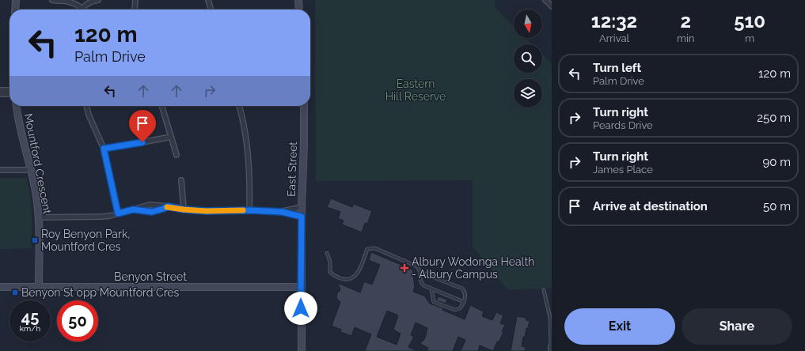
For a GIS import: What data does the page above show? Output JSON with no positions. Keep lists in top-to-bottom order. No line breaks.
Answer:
{"streets":{"street":["Mountford Crescent","East Street","Benyon Street"]},"crossings":[["Mountford Crescent","Benyon Street"],["East Street","Benyon Street"]],"parks":["Eastern Hill Reserve"],"places":{"transit":["Roy Benyon Park, Mountford Cres","Benyon St opp Mountford Cres"],"health":["Albury Wodonga Health - Albury Campus"]},"north":"bottom","page":{"eta":["12:32","Arrival","2","min","510","m"],"turn":["120 m","Palm Drive"],"list":[{"name":"Turn left","note":"Palm Drive","value":"120 m"},{"name":"Turn right","note":"Peards Drive","value":"250 m"},{"name":"Turn right","note":"James Place","value":"90 m"},{"name":"Arrive at destination","value":"50 m"}],"speed":"45 km/h","limit":"50","buttons":["Exit","Share"]}}
